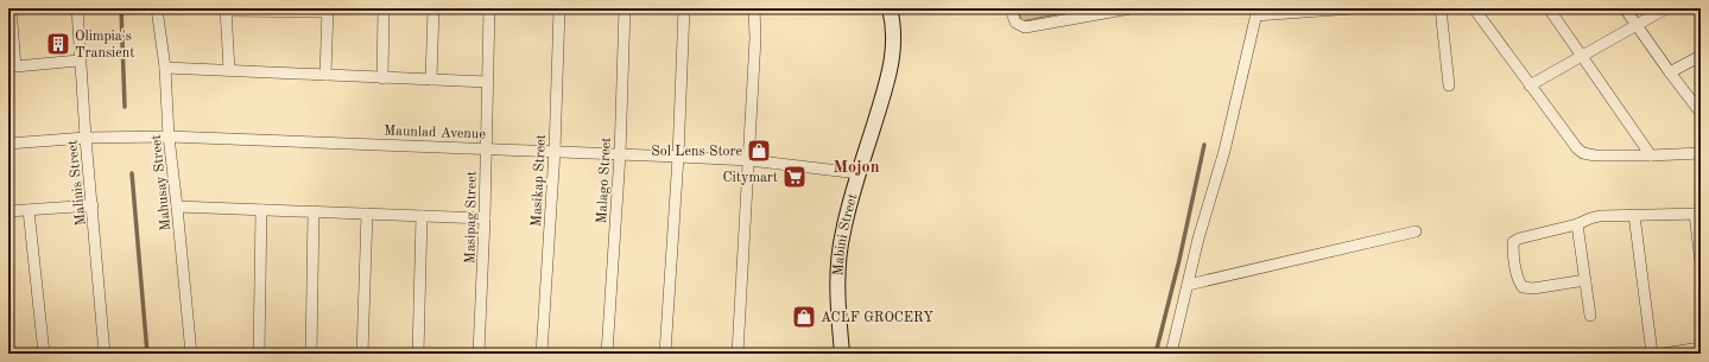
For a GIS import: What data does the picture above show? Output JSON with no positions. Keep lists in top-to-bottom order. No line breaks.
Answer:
{"streets":{"main road":["Mabini Street"],"street":["Maunlad Avenue","Masikap Street","Malago Street","Malinis Street","Mahusay Street","Masipag Street"]},"crossings":[["Maunlad Avenue","Masikap Street"],["Maunlad Avenue","Malago Street"],["Maunlad Avenue","Malinis Street"],["Maunlad Avenue","Mahusay Street"],["Maunlad Avenue","Masipag Street"],["Maunlad Avenue","Mabini Street"]],"districts":["Mojon"],"places":{"building":["Olimpia's Transient"],"shop":["Sol Lens Store","ACLF GROCERY"],"supermarket":["Citymart"]}}
